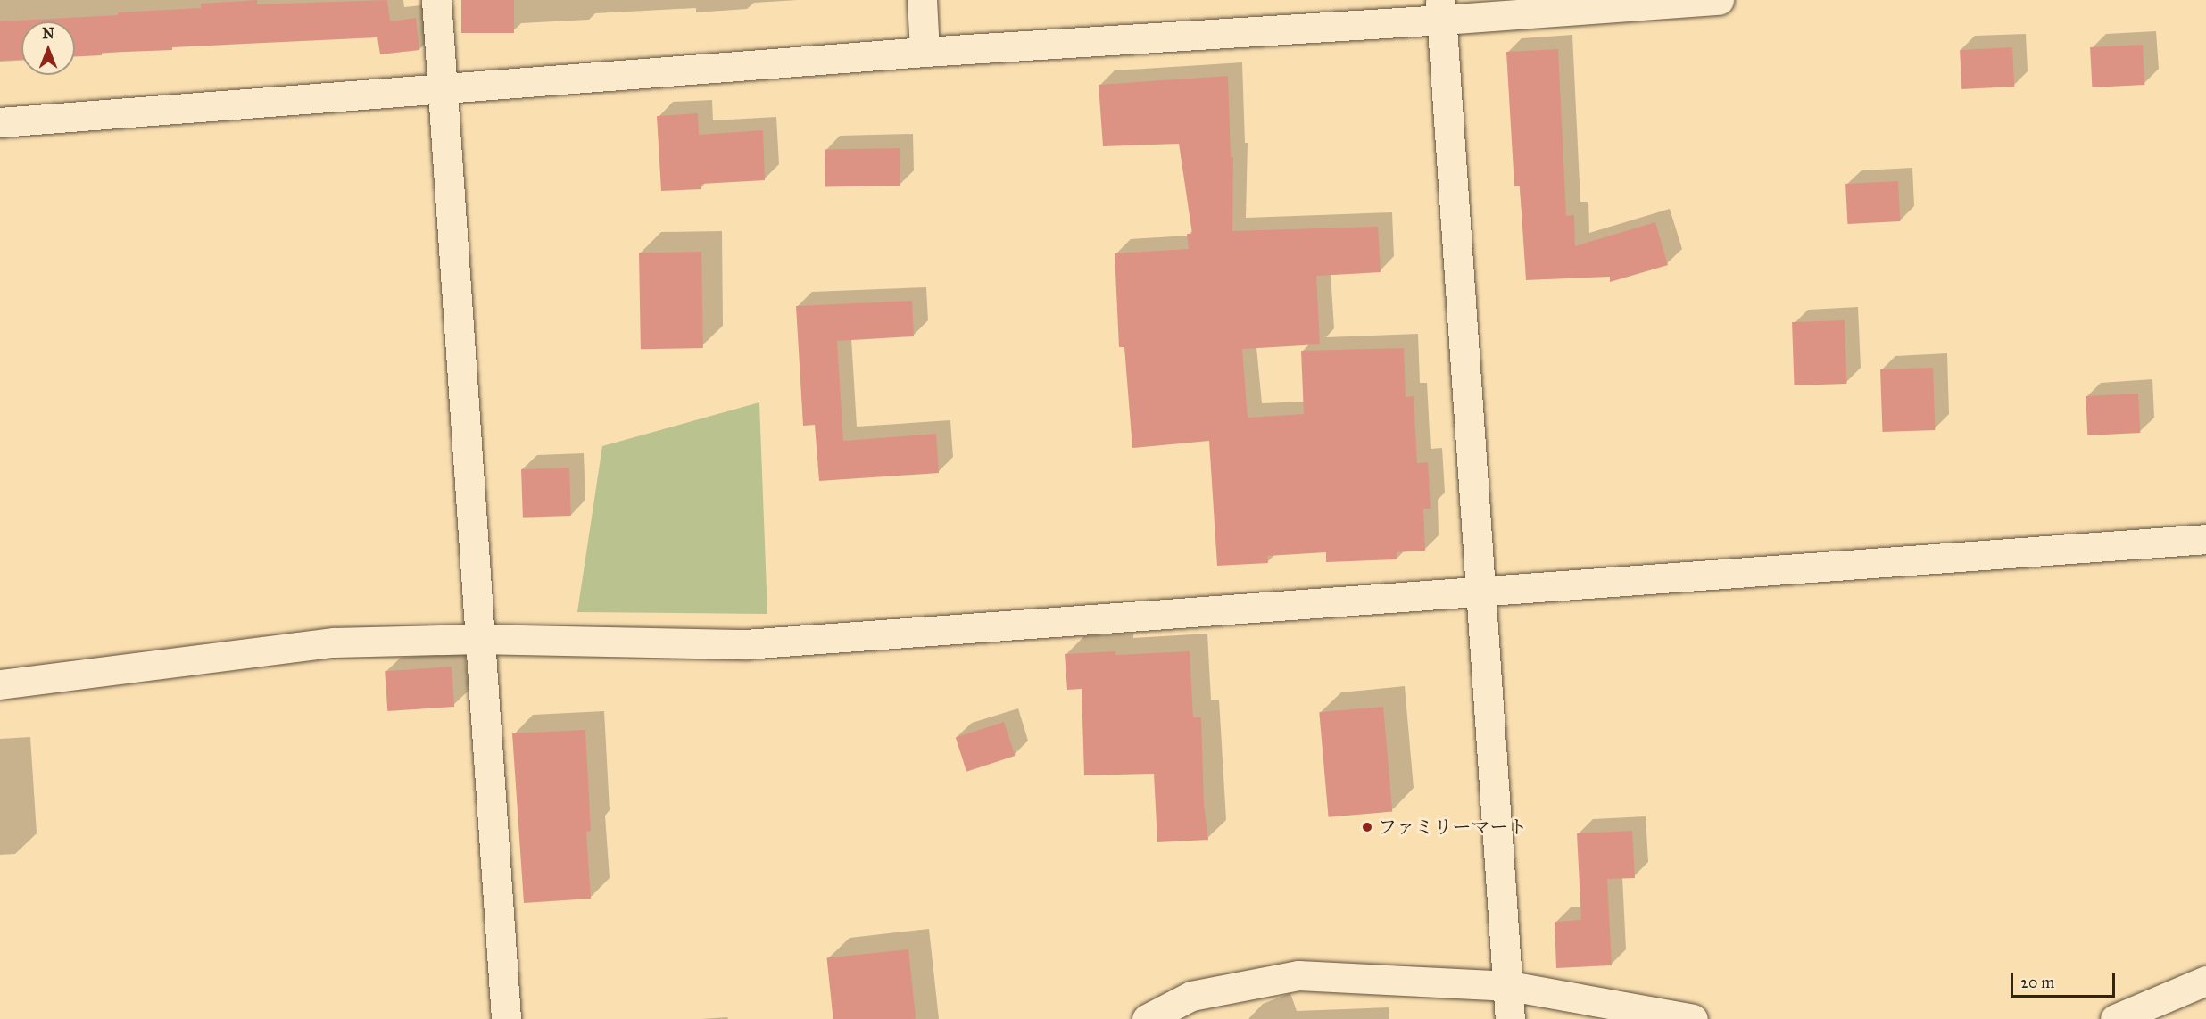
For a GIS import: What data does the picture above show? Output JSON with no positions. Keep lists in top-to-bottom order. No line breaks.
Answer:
{"places":["ファミリーマート"],"scale_bar":"20 m","north":"top"}
